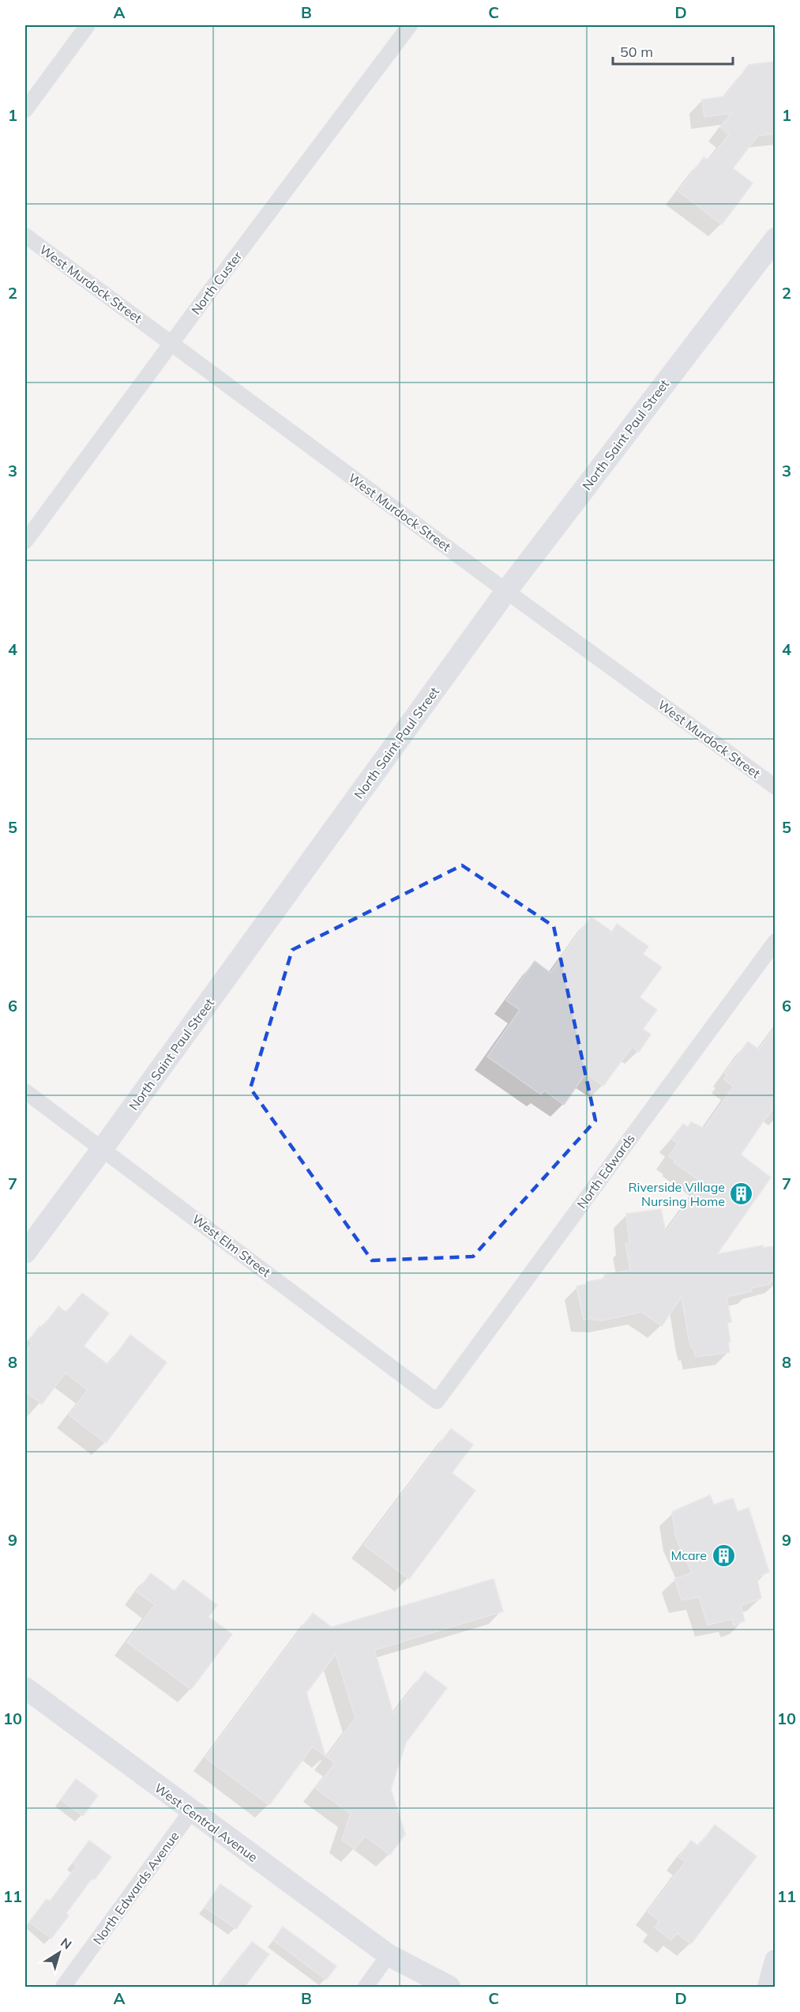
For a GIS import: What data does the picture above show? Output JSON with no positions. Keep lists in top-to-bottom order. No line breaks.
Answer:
{"streets":{"street":["North Custer","West Murdock Street","North Saint Paul Street","North Edwards","West Elm Street","West Central Avenue","North Edwards Avenue"]},"crossings":[["North Custer","West Murdock Street"],["West Murdock Street","North Saint Paul Street"],["North Saint Paul Street","West Elm Street"],["North Edwards","West Elm Street"],["West Central Avenue","North Edwards Avenue"]],"places":{"building":["Riverside Village Nursing Home","Mcare"]},"scale_bar":"50 m","north":"top right","grid":{"columns":["A","B","C","D"],"rows":["1","2","3","4","5","6","7","8","9","10","11"]}}
